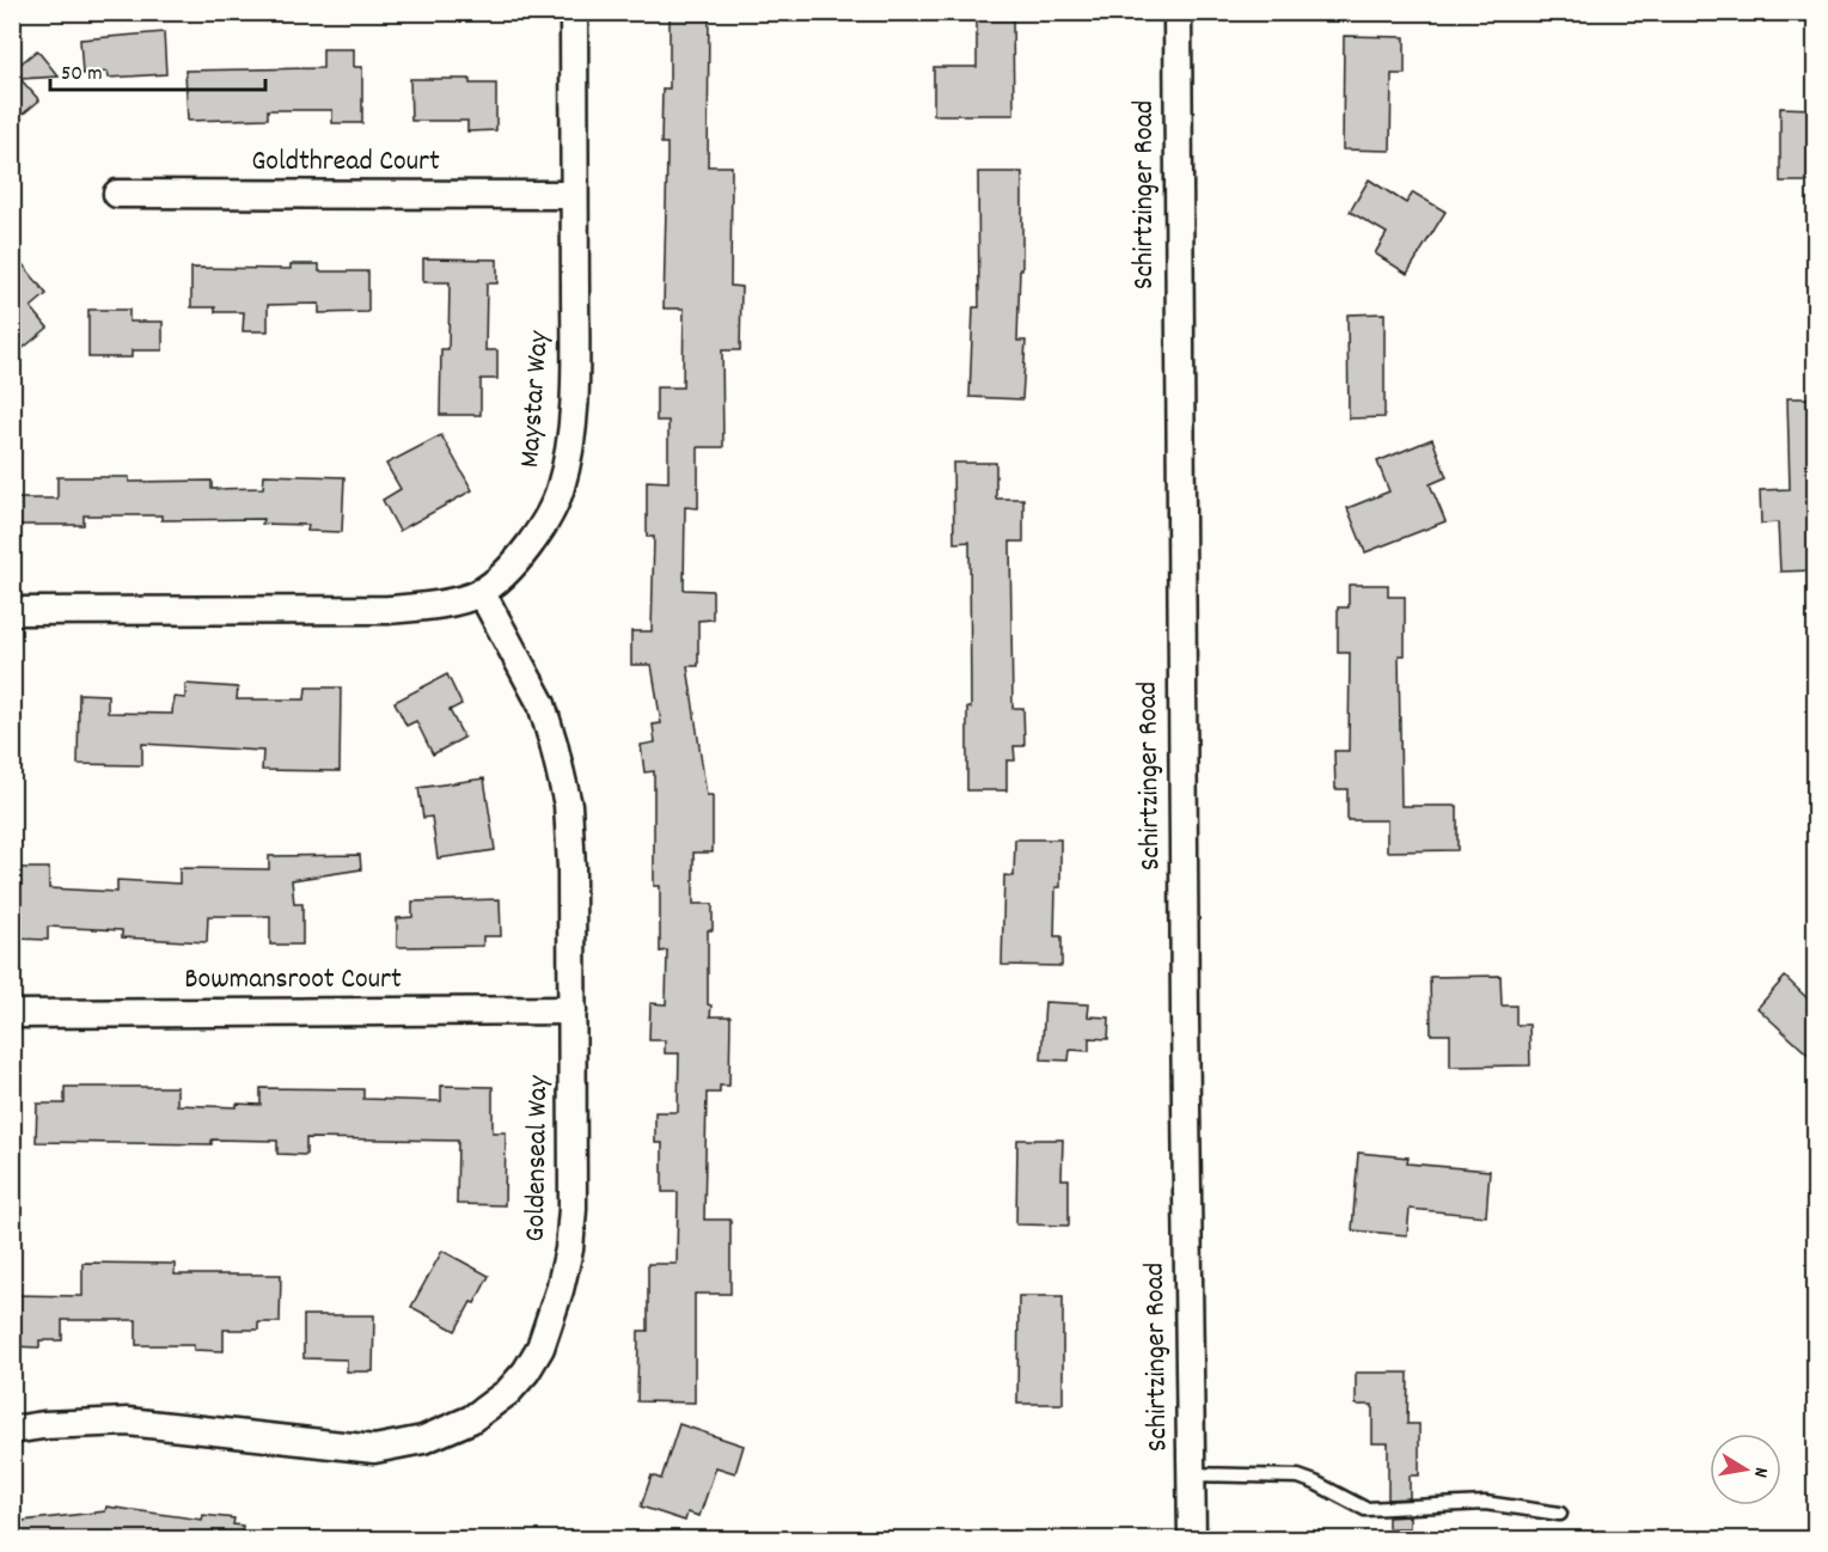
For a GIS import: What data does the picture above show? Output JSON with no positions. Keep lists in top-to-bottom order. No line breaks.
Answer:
{"streets":{"street":["Goldthread Court","Schirtzinger Road","Maystar Way","Bowmansroot Court","Goldenseal Way"]},"crossings":[["Goldthread Court","Maystar Way"],["Maystar Way","Goldenseal Way"],["Bowmansroot Court","Goldenseal Way"]],"scale_bar":"50 m","north":"right"}
